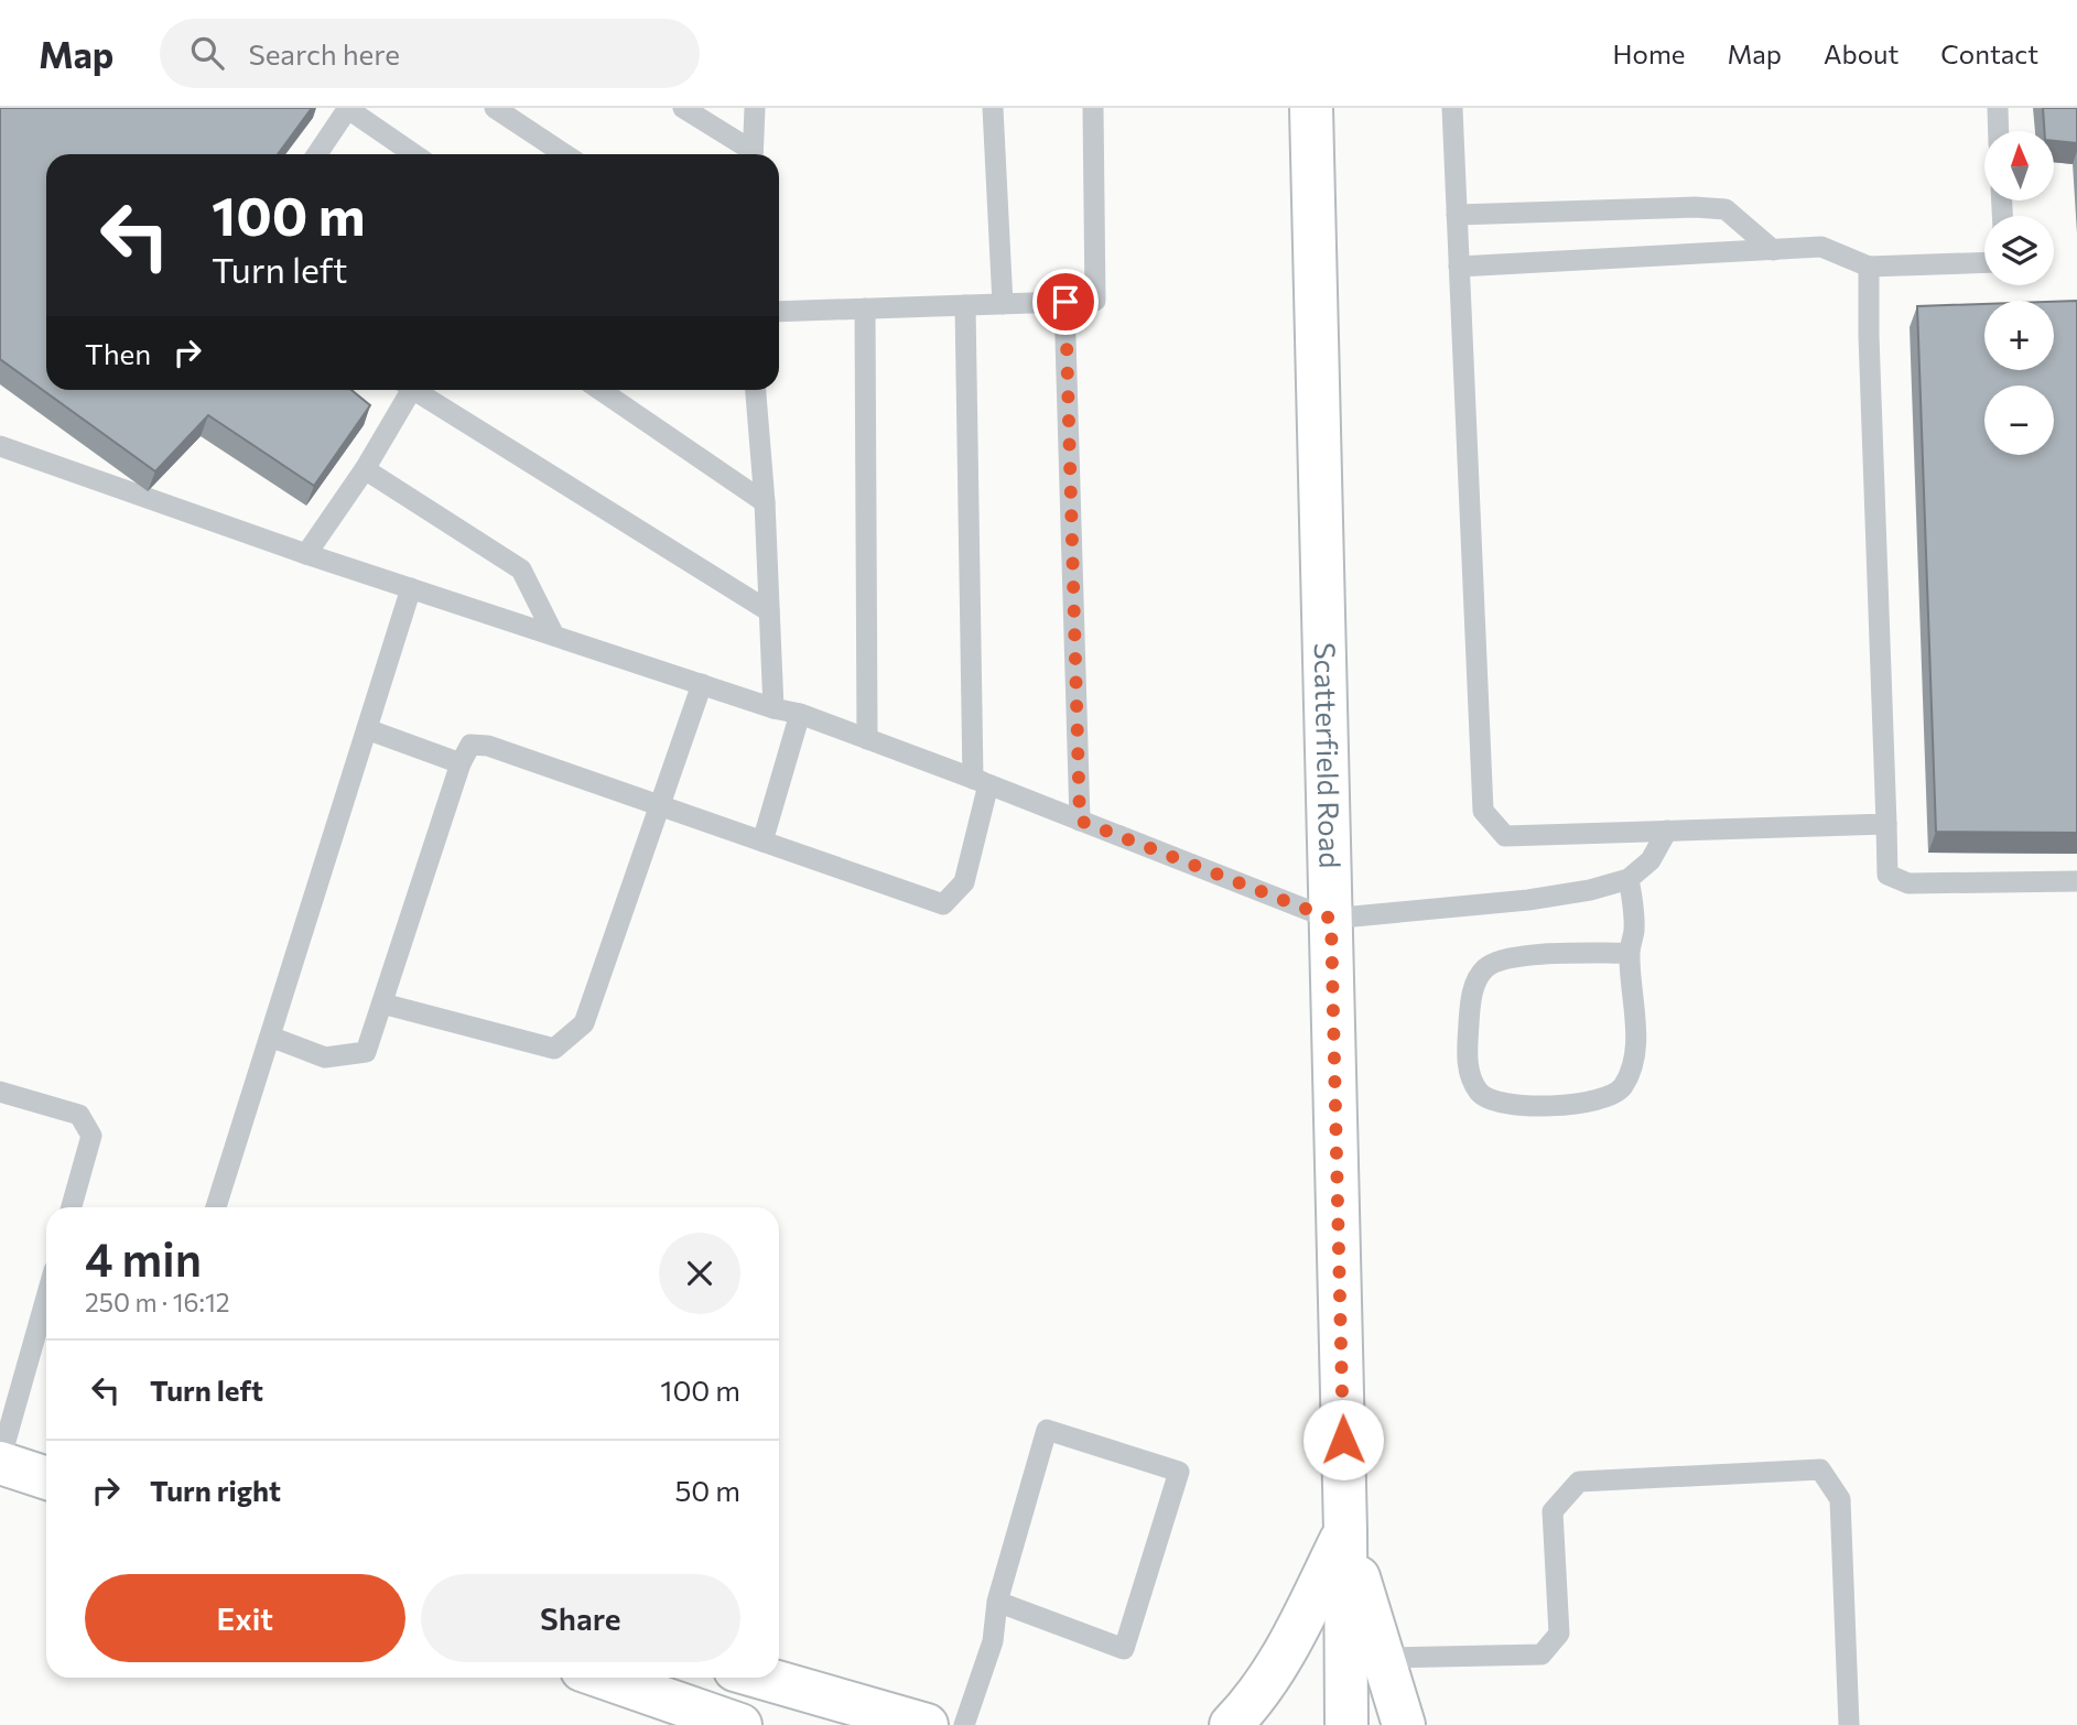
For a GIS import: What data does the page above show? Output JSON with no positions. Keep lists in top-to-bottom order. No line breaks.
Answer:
{"streets":{"main road":["Scatterfield Road"]},"north":"top","page":{"header":"Map","search":"Search here","nav":["Home","Map","About","Contact"],"map_buttons":["+","−"],"turn":["100 m","Turn left"],"then":"Then","heading":["4 min","250 m · 16:12"],"list":[{"name":"Turn left","value":"100 m"},{"name":"Turn right","value":"50 m"}],"buttons":["Exit","Share"]}}
